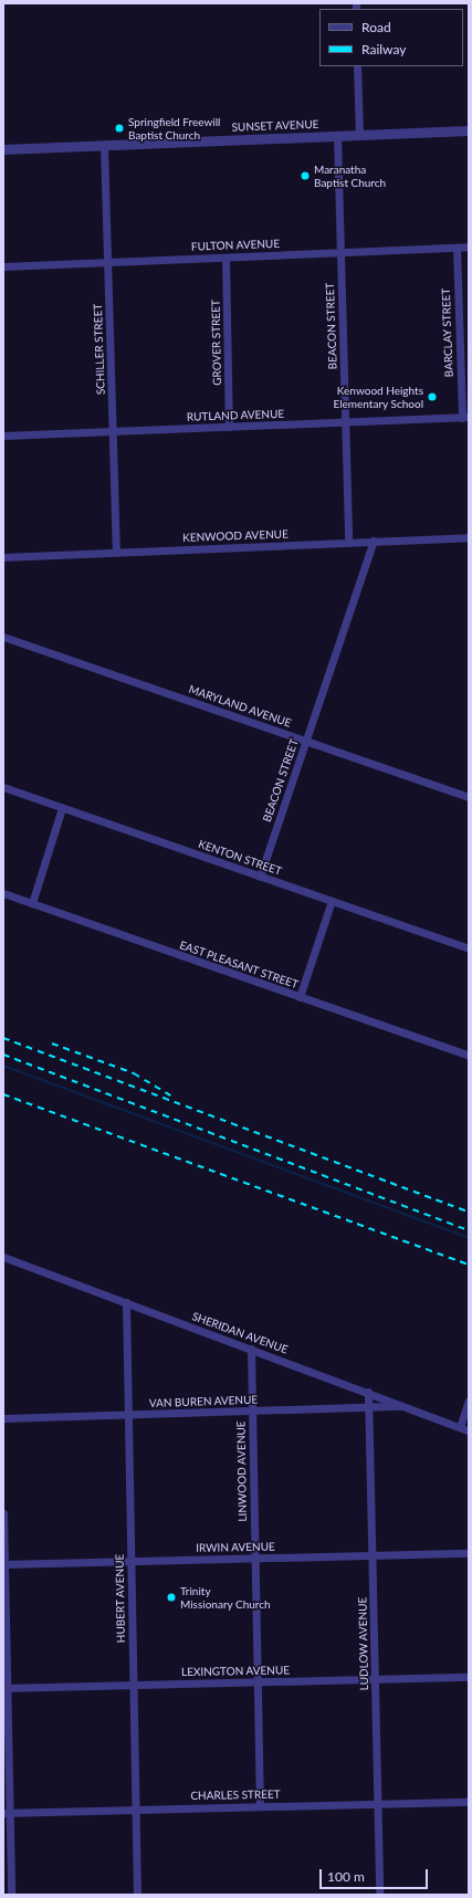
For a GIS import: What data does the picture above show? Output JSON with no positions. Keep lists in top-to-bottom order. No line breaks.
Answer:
{"streets":{"street":["SUNSET AVENUE","FULTON AVENUE","BEACON STREET","BARCLAY STREET","GROVER STREET","SCHILLER STREET","RUTLAND AVENUE","KENWOOD AVENUE","MARYLAND AVENUE","KENTON STREET","EAST PLEASANT STREET","SHERIDAN AVENUE","VAN BUREN AVENUE","LINWOOD AVENUE","IRWIN AVENUE","HUBERT AVENUE","LUDLOW AVENUE","LEXINGTON AVENUE","CHARLES STREET"]},"crossings":[["SUNSET AVENUE","BEACON STREET"],["SUNSET AVENUE","SCHILLER STREET"],["FULTON AVENUE","BEACON STREET"],["FULTON AVENUE","BARCLAY STREET"],["FULTON AVENUE","GROVER STREET"],["FULTON AVENUE","SCHILLER STREET"],["BEACON STREET","RUTLAND AVENUE"],["BEACON STREET","KENWOOD AVENUE"],["BEACON STREET","MARYLAND AVENUE"],["BEACON STREET","KENTON STREET"],["BARCLAY STREET","RUTLAND AVENUE"],["GROVER STREET","RUTLAND AVENUE"],["SCHILLER STREET","RUTLAND AVENUE"],["SCHILLER STREET","KENWOOD AVENUE"],["SHERIDAN AVENUE","VAN BUREN AVENUE"],["SHERIDAN AVENUE","LINWOOD AVENUE"],["SHERIDAN AVENUE","HUBERT AVENUE"],["SHERIDAN AVENUE","LUDLOW AVENUE"],["VAN BUREN AVENUE","LINWOOD AVENUE"],["VAN BUREN AVENUE","HUBERT AVENUE"],["VAN BUREN AVENUE","LUDLOW AVENUE"],["LINWOOD AVENUE","IRWIN AVENUE"],["LINWOOD AVENUE","LEXINGTON AVENUE"],["LINWOOD AVENUE","CHARLES STREET"],["IRWIN AVENUE","HUBERT AVENUE"],["IRWIN AVENUE","LUDLOW AVENUE"],["HUBERT AVENUE","LEXINGTON AVENUE"],["HUBERT AVENUE","CHARLES STREET"],["LUDLOW AVENUE","LEXINGTON AVENUE"],["LUDLOW AVENUE","CHARLES STREET"]],"places":["Springfield Freewill Baptist Church","Maranatha Baptist Church","Kenwood Heights Elementary School","Trinity Missionary Church"],"legend":["Road","Railway"],"scale_bar":"100 m"}
